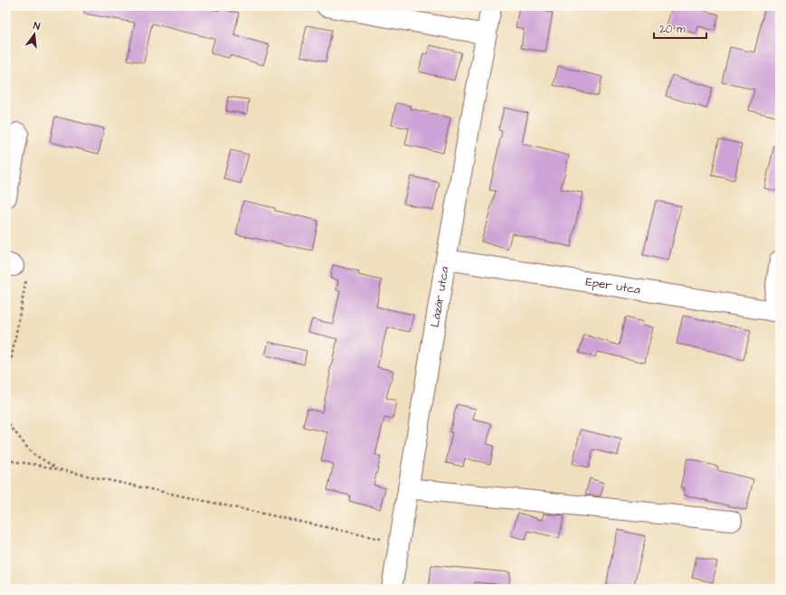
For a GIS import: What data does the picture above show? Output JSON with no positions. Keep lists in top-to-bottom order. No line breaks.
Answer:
{"streets":{"street":["Eper utca","Lázár utca"]},"crossings":[["Eper utca","Lázár utca"]],"scale_bar":"20 m","north":"top"}
